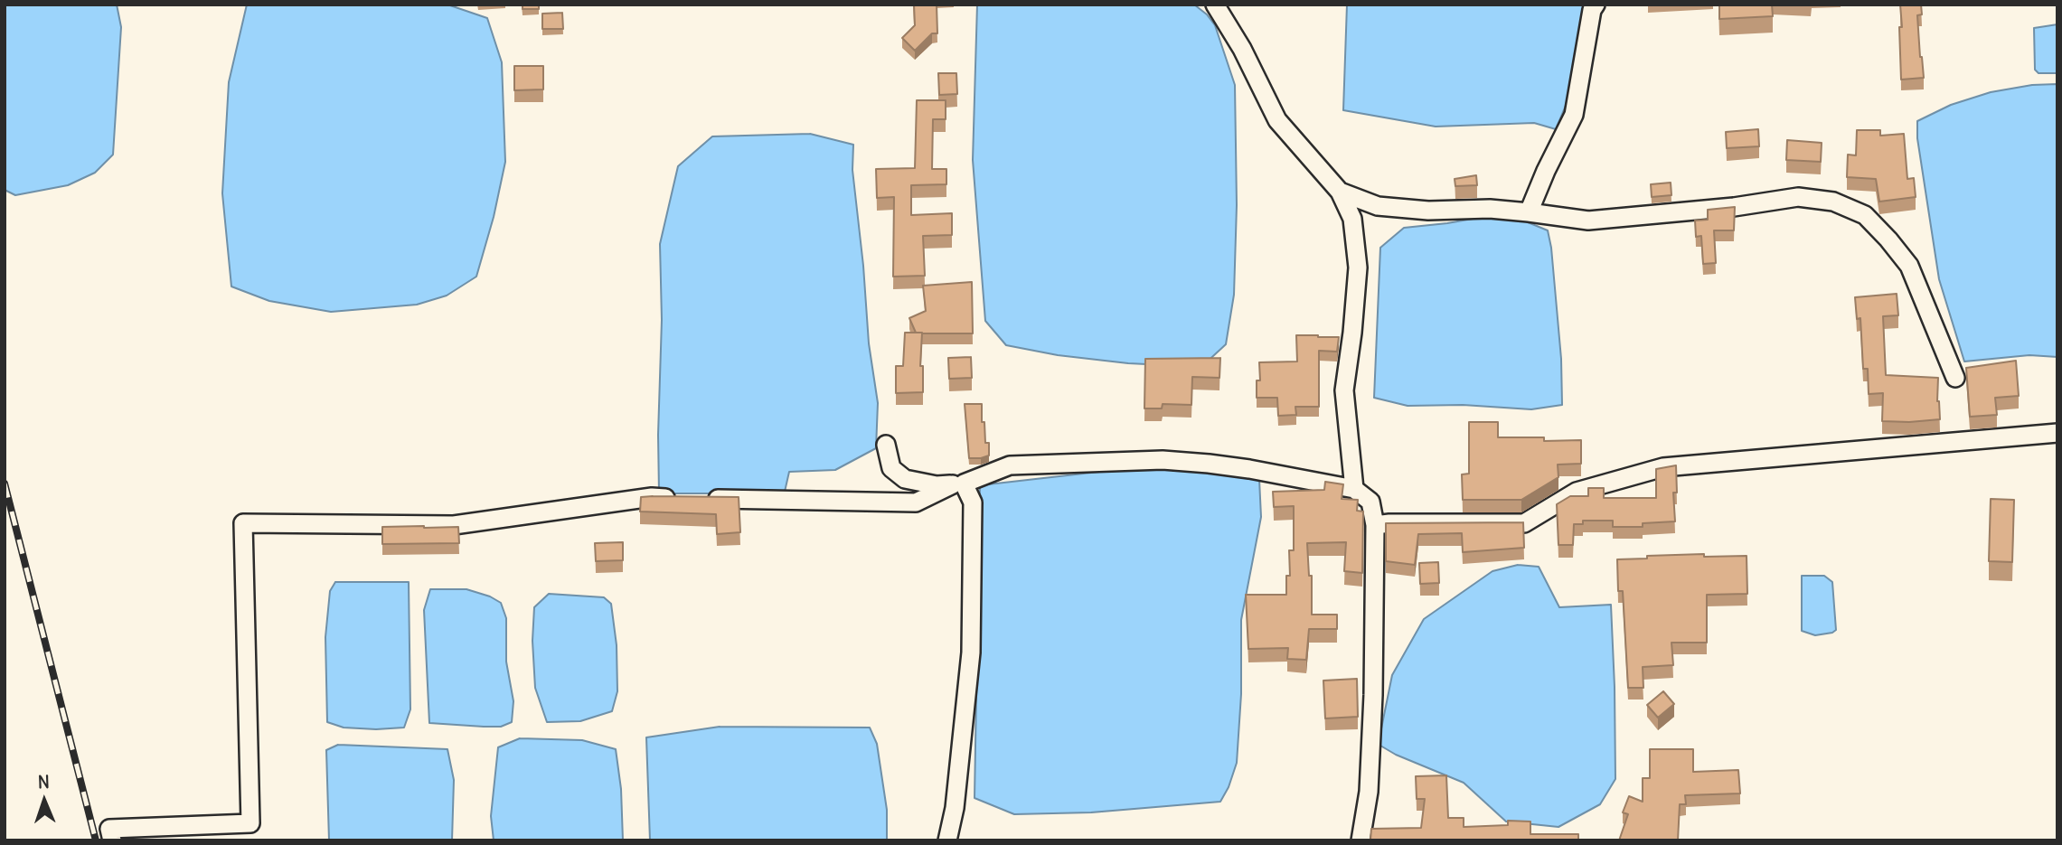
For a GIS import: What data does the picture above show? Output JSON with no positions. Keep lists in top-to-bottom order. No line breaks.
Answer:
{"north":"top"}
